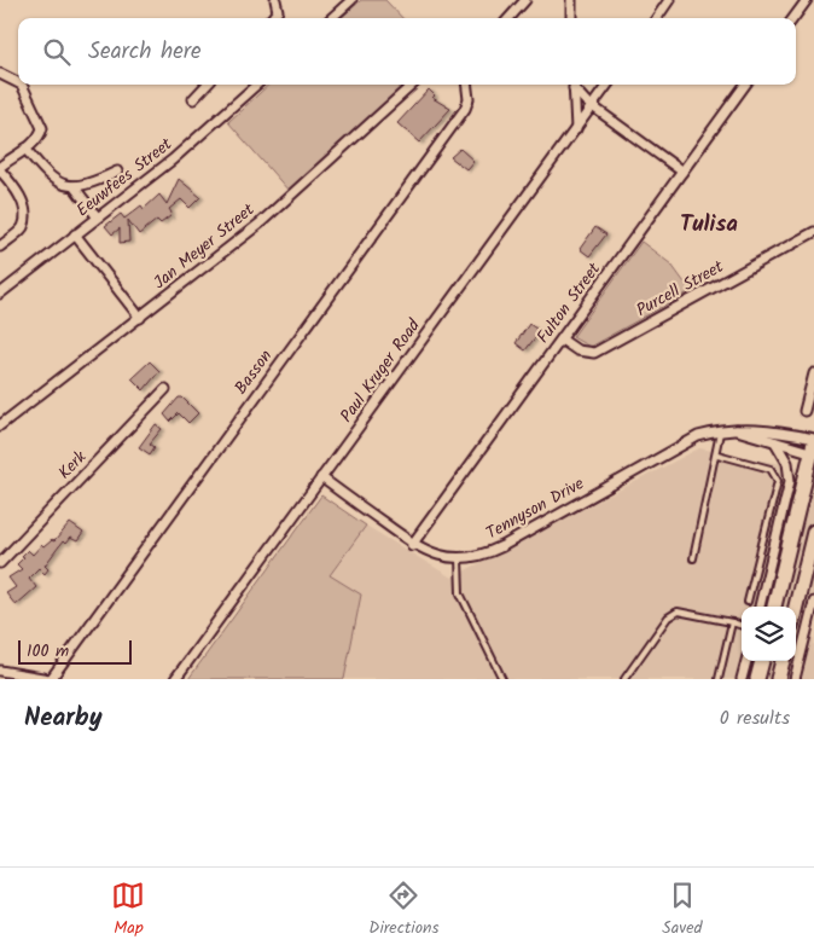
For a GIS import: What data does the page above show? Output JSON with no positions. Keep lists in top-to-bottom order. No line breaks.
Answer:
{"streets":{"street":["Eeuwfees Street","Jan Meyer Street","Purcell Street","Fulton Street","Paul Kruger Road","Basson","Kerk","Tennyson Drive"]},"crossings":[["Purcell Street","Fulton Street"],["Fulton Street","Tennyson Drive"],["Paul Kruger Road","Tennyson Drive"]],"districts":["Tulisa"],"scale_bar":"100 m","page":{"search":"Search here","scale":"100 m","heading":["Nearby","0 results"],"nav":["Map","Directions","Saved"]}}
